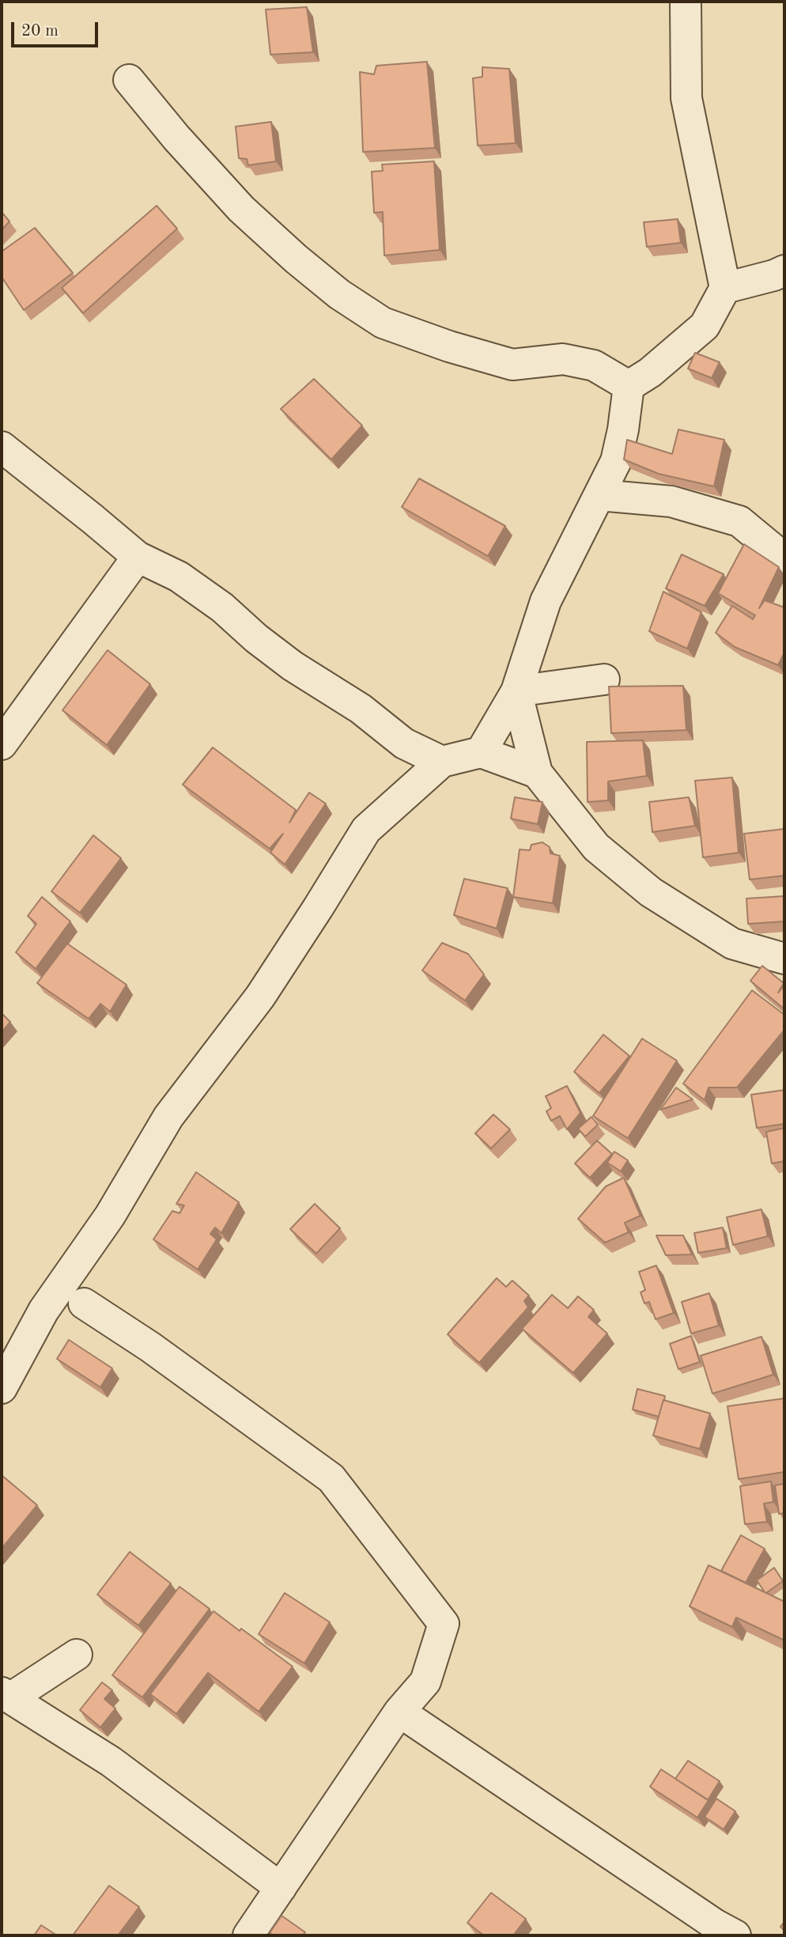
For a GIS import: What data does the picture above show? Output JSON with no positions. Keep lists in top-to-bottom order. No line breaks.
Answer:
{"scale_bar":"20 m"}
